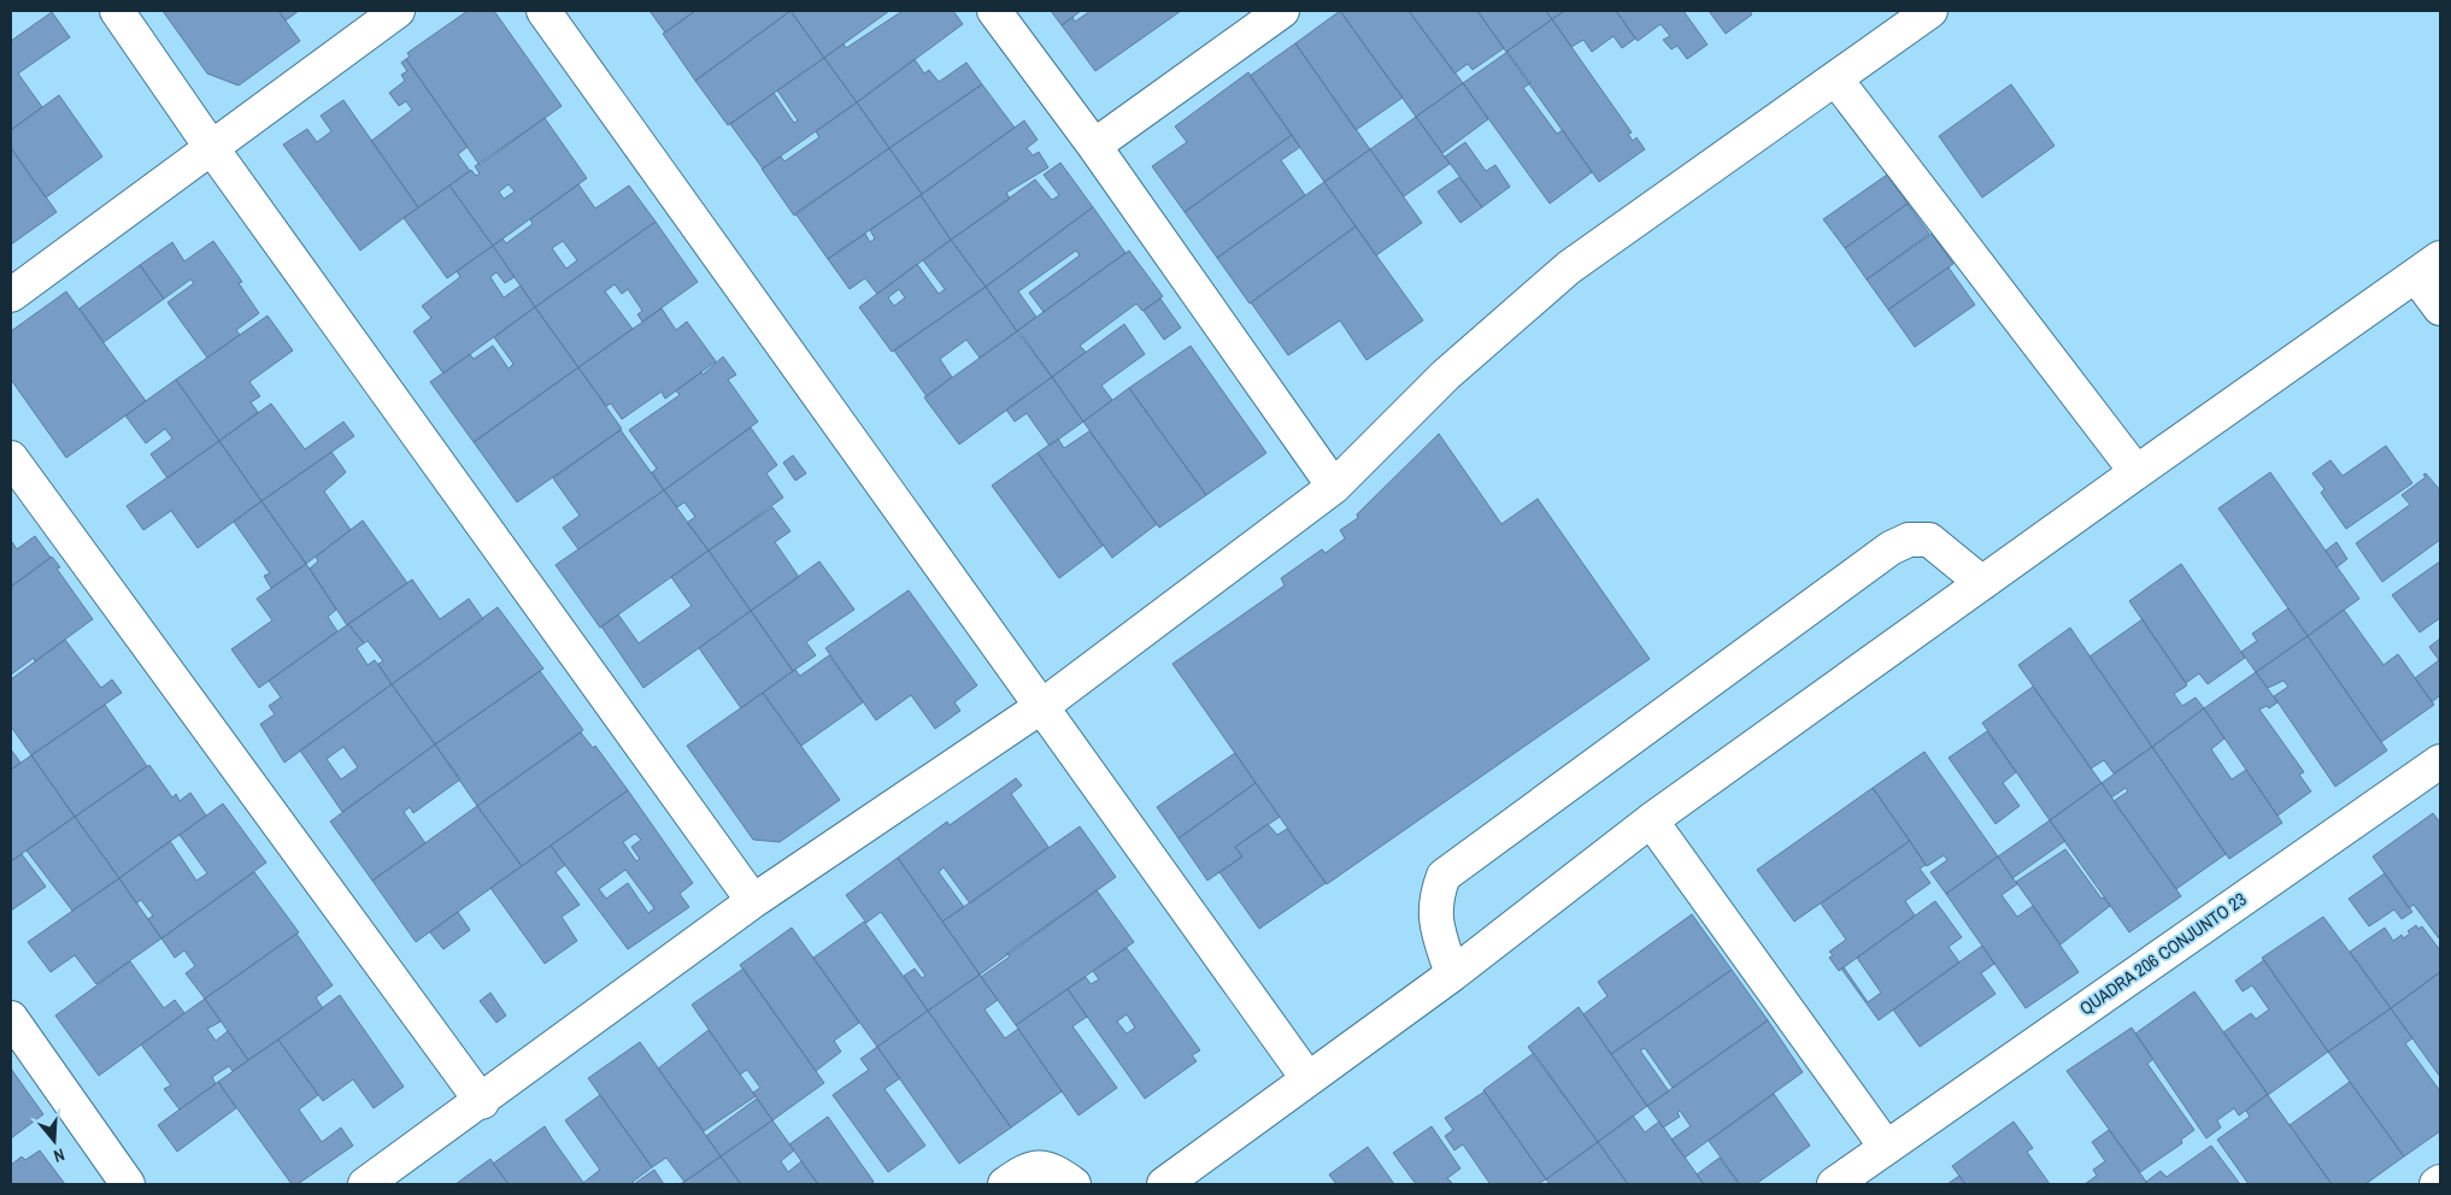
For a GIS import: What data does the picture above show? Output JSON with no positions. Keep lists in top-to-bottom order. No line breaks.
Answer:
{"streets":{"street":["QUADRA 206 CONJUNTO 23"]},"north":"bottom"}
